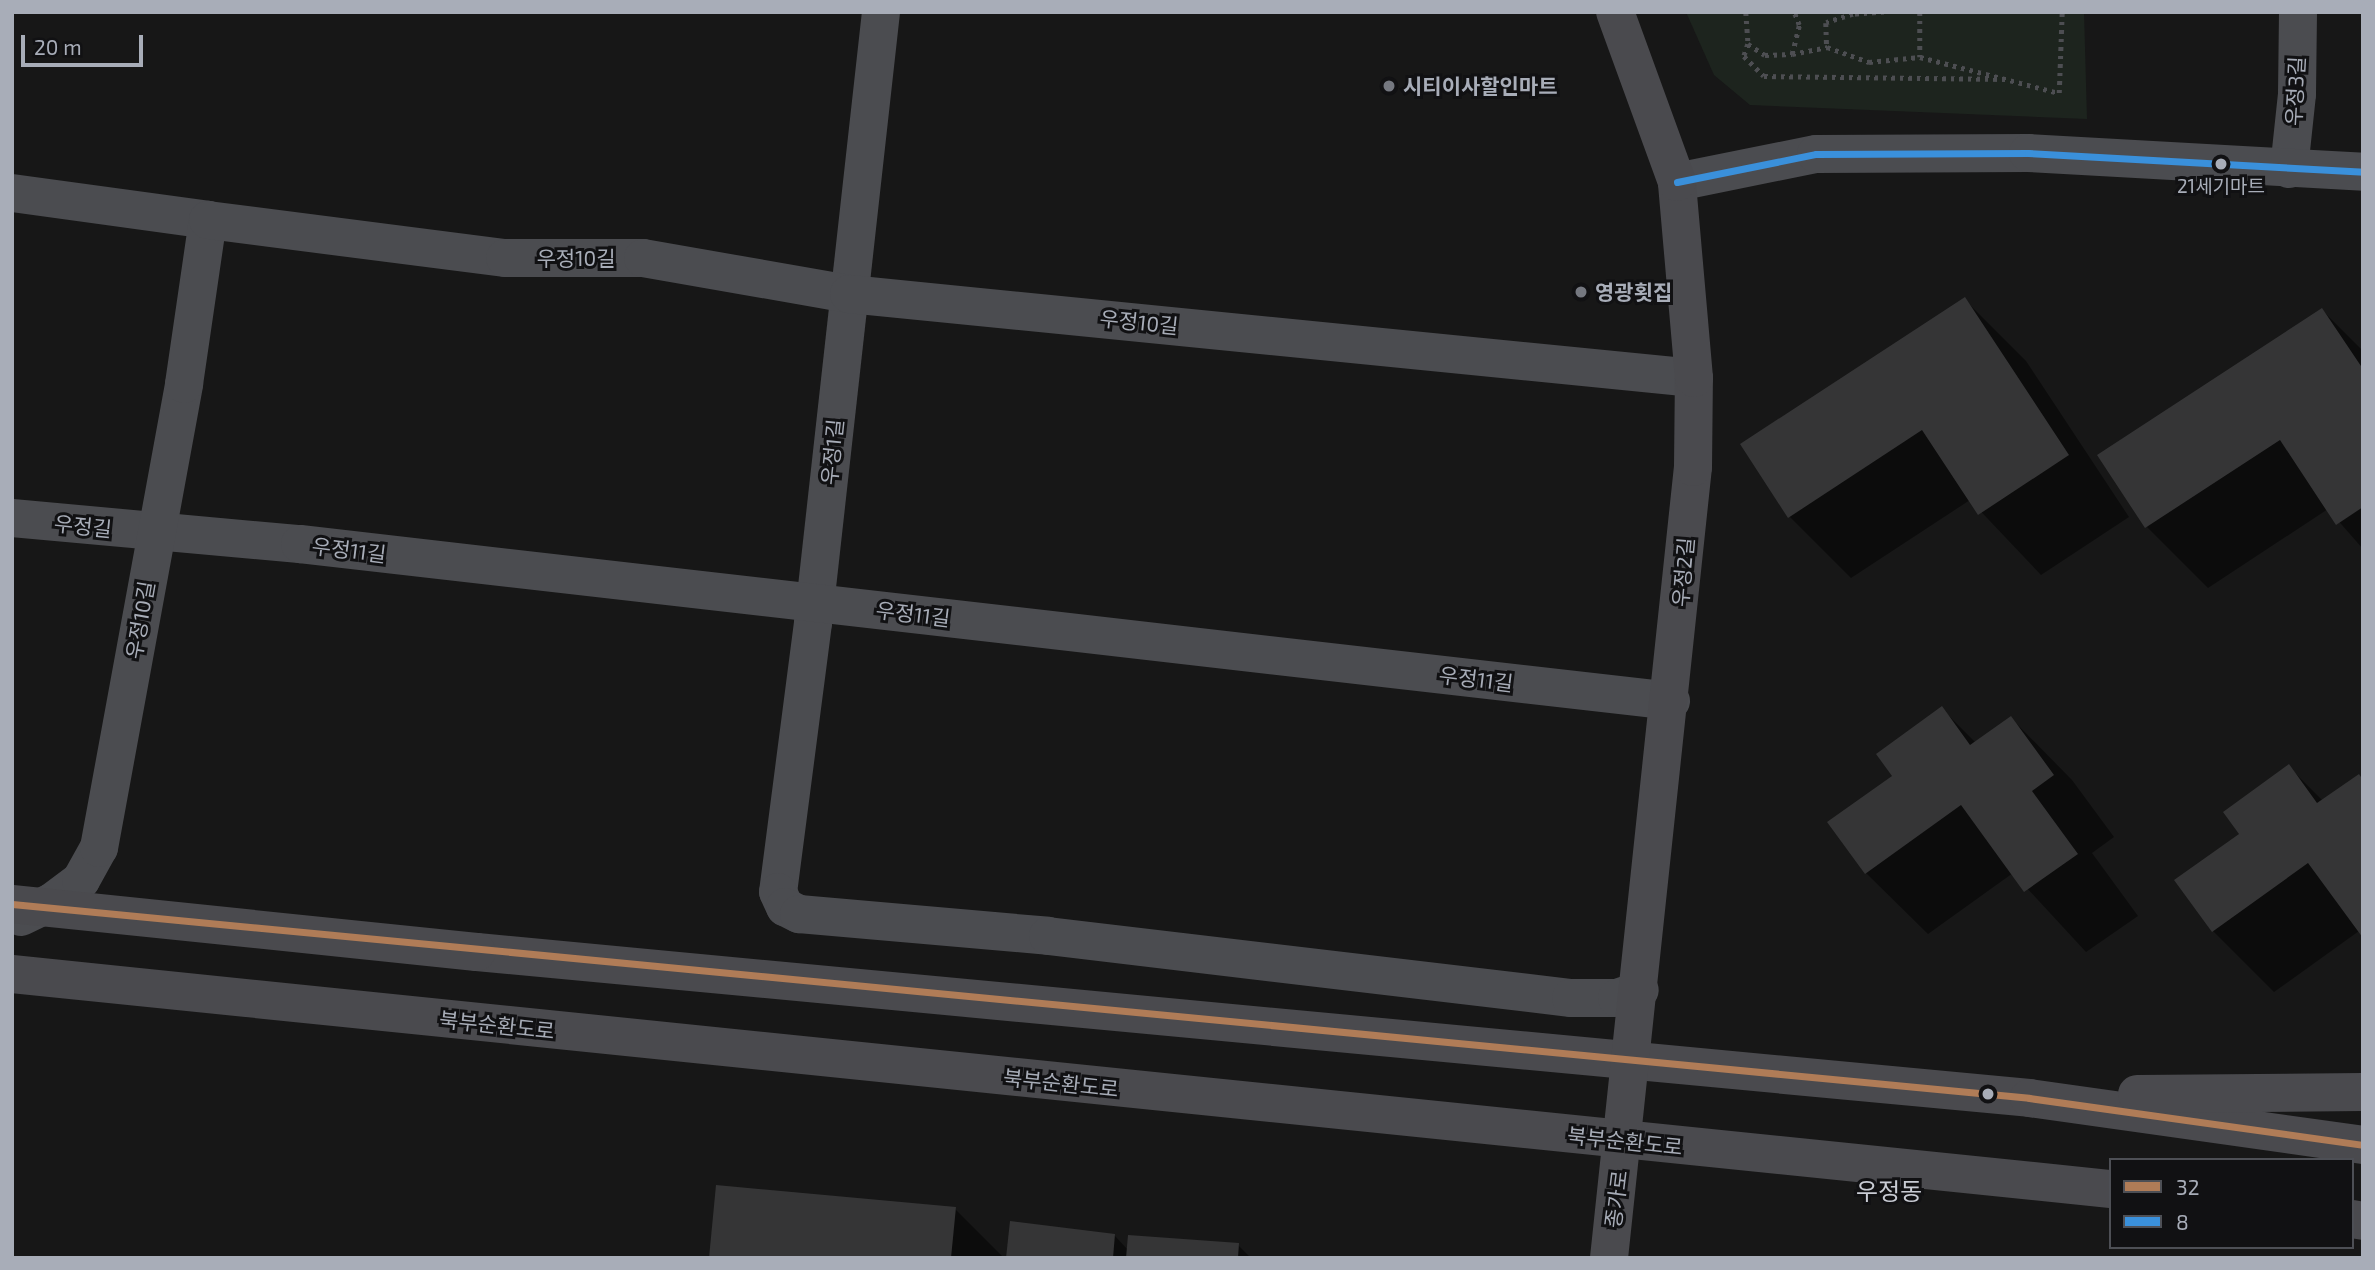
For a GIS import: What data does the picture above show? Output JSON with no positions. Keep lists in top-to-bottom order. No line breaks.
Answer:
{"streets":{"main road":["우정2길","북부순환도로","종가로"],"street":["우정3길","우정10길","우정1길","우정길","우정11길"]},"crossings":[["우정10길","우정1길"],["우정10길","우정길"],["우정10길","우정11길"],["우정10길","우정2길"],["우정1길","우정11길"],["우정1길","우정2길"],["우정길","우정11길"],["우정11길","우정2길"],["우정2길","북부순환도로"],["우정2길","종가로"],["북부순환도로","종가로"]],"districts":["우정동"],"places":["시티이사할인마트","21세기마트","영광횟집"],"lines":["transit line 8","transit line 32"],"legend":["32","8"],"scale_bar":"20 m"}
